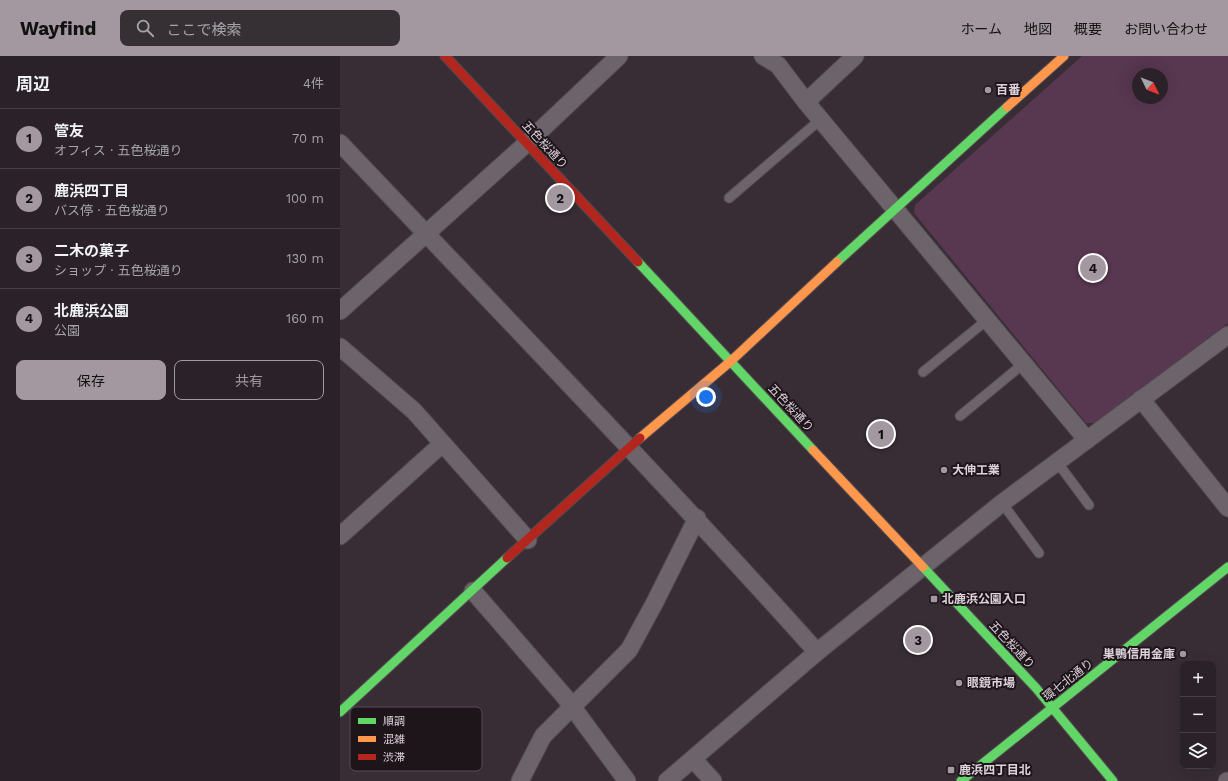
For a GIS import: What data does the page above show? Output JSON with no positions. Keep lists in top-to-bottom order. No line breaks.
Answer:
{"streets":{"street":["五色桜通り","環七北通り"]},"crossings":[["五色桜通り","環七北通り"]],"places":{"other":["百番","大伸工業","巣鴨信用金庫","眼鏡市場"],"transit":["北鹿浜公園入口","鹿浜四丁目北"]},"legend":["順調","混雑","渋滞"],"north":"bottom right","page":{"header":"Wayfind","search":"ここで検索","nav":["ホーム","地図","概要","お問い合わせ"],"heading":["周辺","4件"],"list":[{"mark":"1","name":"管友","note":"オフィス · 五色桜通り","value":"70 m"},{"mark":"2","name":"鹿浜四丁目","note":"バス停 · 五色桜通り","value":"100 m"},{"mark":"3","name":"二木の菓子","note":"ショップ · 五色桜通り","value":"130 m"},{"mark":"4","name":"北鹿浜公園","note":"公園","value":"160 m"}],"pins":["2","4","1","3"],"buttons":["保存","共有"],"map_buttons":["+","−"]}}
